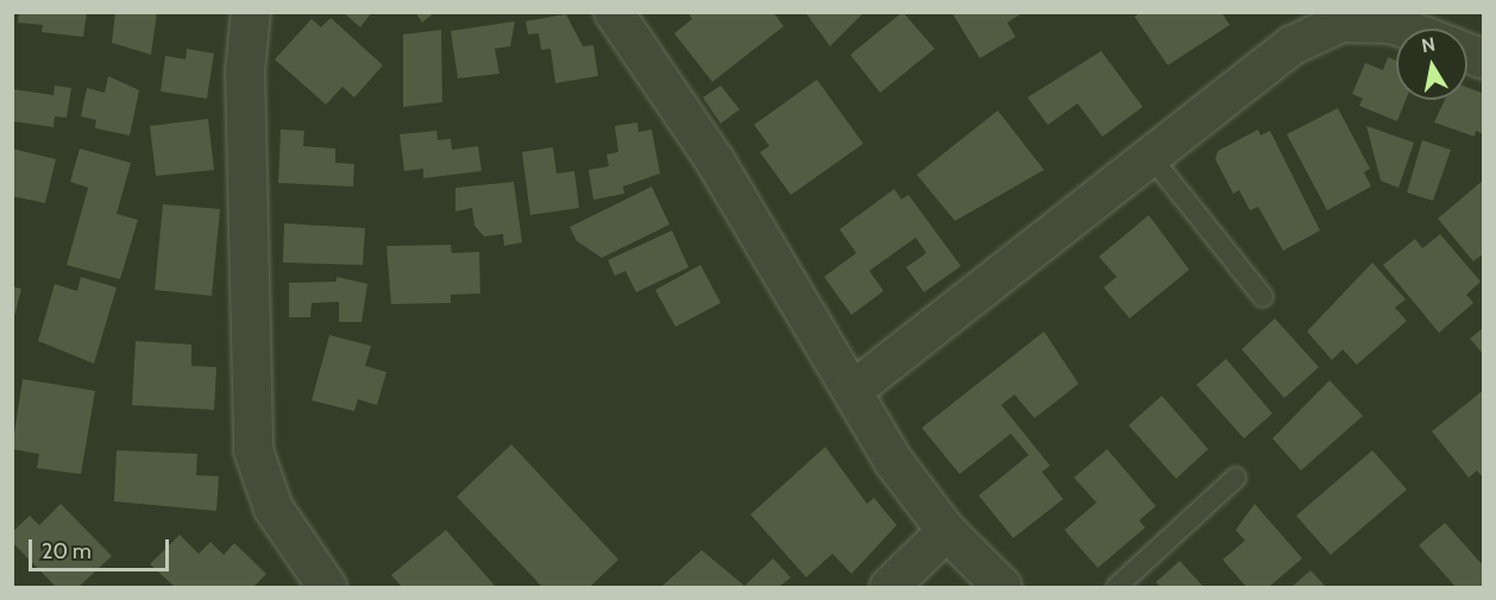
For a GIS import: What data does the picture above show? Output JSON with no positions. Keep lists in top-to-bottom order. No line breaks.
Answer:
{"scale_bar":"20 m","north":"top"}
